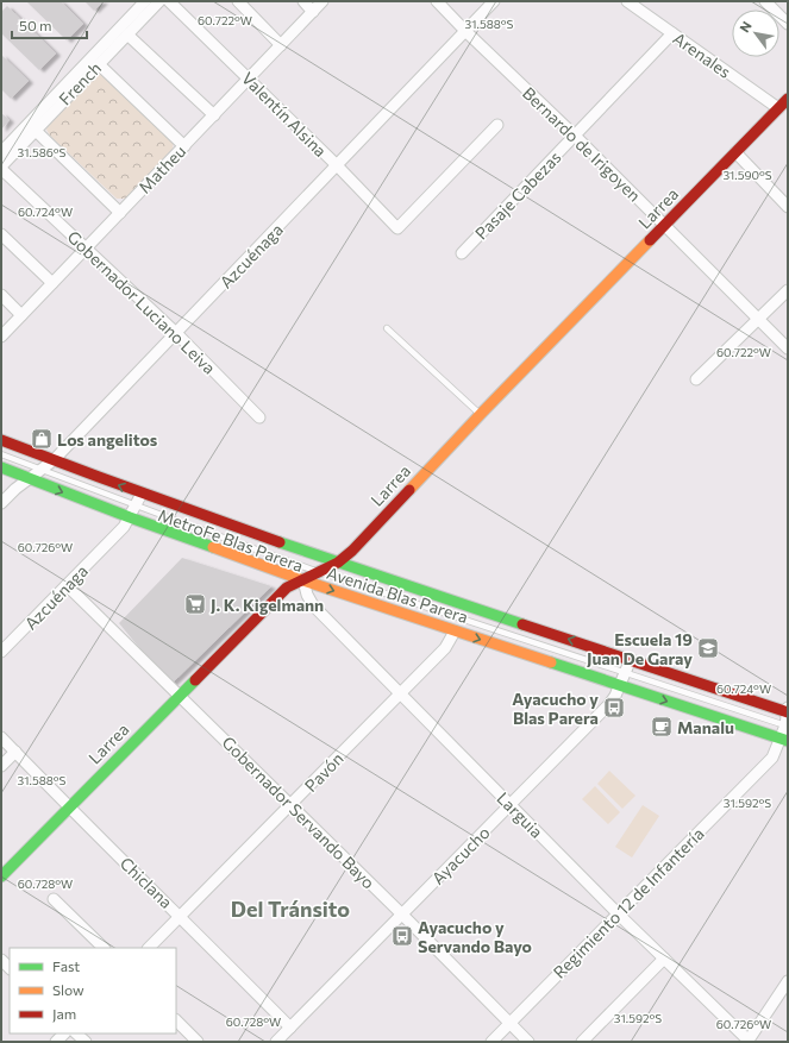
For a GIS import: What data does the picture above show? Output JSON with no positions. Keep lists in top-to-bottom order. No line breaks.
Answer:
{"streets":{"main road":["Larrea","Avenida Blas Parera"],"street":["Arenales","French","Valentín Alsina","Bernardo de Irigoyen","Matheu","Pasaje Cabezas","Azcuénaga","Gobernador Luciano Leiva","Pavón","Gobernador Servando Bayo","Larguia","Ayacucho","Chiclana","Regimiento 12 de Infantería"],"lane":["MetroFe Blas Parera"]},"crossings":[["Arenales","Pasaje Cabezas"],["Arenales","Larrea"],["French","Gobernador Luciano Leiva"],["Valentín Alsina","Matheu"],["Valentín Alsina","Azcuénaga"],["Bernardo de Irigoyen","Pasaje Cabezas"],["Bernardo de Irigoyen","Larrea"],["Bernardo de Irigoyen","Azcuénaga"],["Matheu","Gobernador Luciano Leiva"],["Larrea","MetroFe Blas Parera"],["Larrea","Avenida Blas Parera"],["Larrea","Gobernador Servando Bayo"],["Larrea","Larguia"],["Larrea","Chiclana"],["Azcuénaga","Gobernador Luciano Leiva"],["Azcuénaga","MetroFe Blas Parera"],["Azcuénaga","Avenida Blas Parera"],["Azcuénaga","Gobernador Servando Bayo"],["MetroFe Blas Parera","Ayacucho"],["MetroFe Blas Parera","Regimiento 12 de Infantería"],["Avenida Blas Parera","Pavón"],["Avenida Blas Parera","Larguia"],["Avenida Blas Parera","Ayacucho"],["Avenida Blas Parera","Regimiento 12 de Infantería"],["Pavón","Gobernador Servando Bayo"],["Pavón","Larguia"],["Pavón","Chiclana"],["Gobernador Servando Bayo","Ayacucho"],["Gobernador Servando Bayo","Regimiento 12 de Infantería"],["Larguia","Ayacucho"],["Larguia","Regimiento 12 de Infantería"],["Ayacucho","Chiclana"]],"districts":["Del Tránsito"],"places":{"shop":["Los angelitos"],"supermarket":["J. K. Kigelmann"],"school or university":["Escuela 19 Juan De Garay"],"bus stop":["Ayacucho y Blas Parera","Ayacucho y Servando Bayo"],"cafe":["Manalu"]},"legend":["Fast","Slow","Jam"],"scale_bar":"50 m","north":"top left","coordinates":["60.722°W","31.588°S","31.586°S","31.590°S","60.724°W","60.726°W","31.592°S","60.728°W"]}
